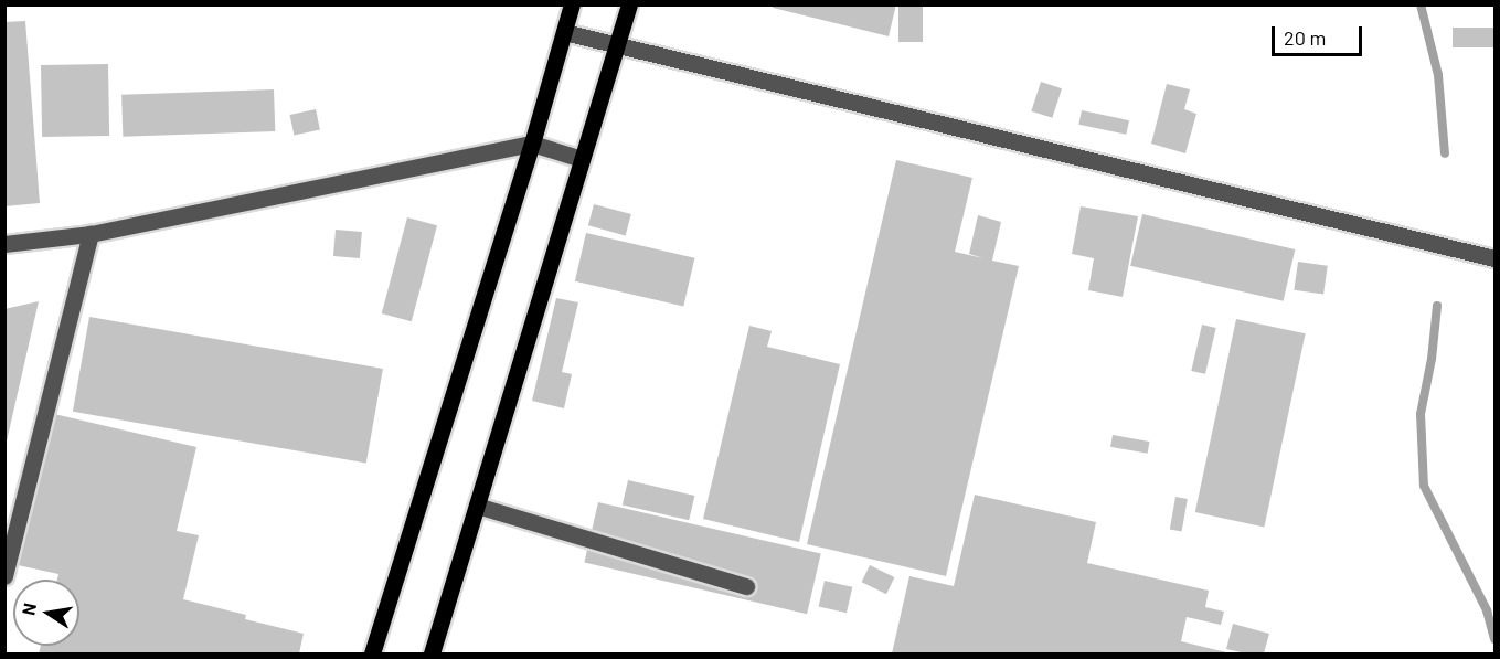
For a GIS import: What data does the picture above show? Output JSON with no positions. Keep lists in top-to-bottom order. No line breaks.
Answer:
{"scale_bar":"20 m","north":"left"}
